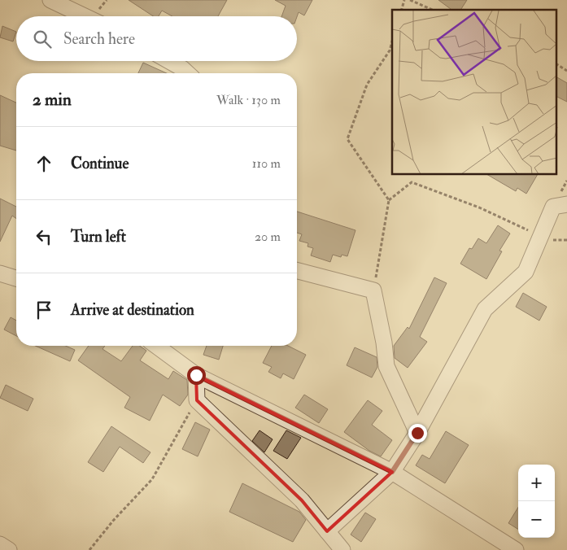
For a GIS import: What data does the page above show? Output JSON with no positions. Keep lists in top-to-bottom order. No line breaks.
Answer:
{"page":{"search":"Search here","heading":["2 min","Walk · 130 m"],"list":[["Continue","110 m"],["Turn left","20 m"],"Arrive at destination"],"map_buttons":["+","−"]}}
